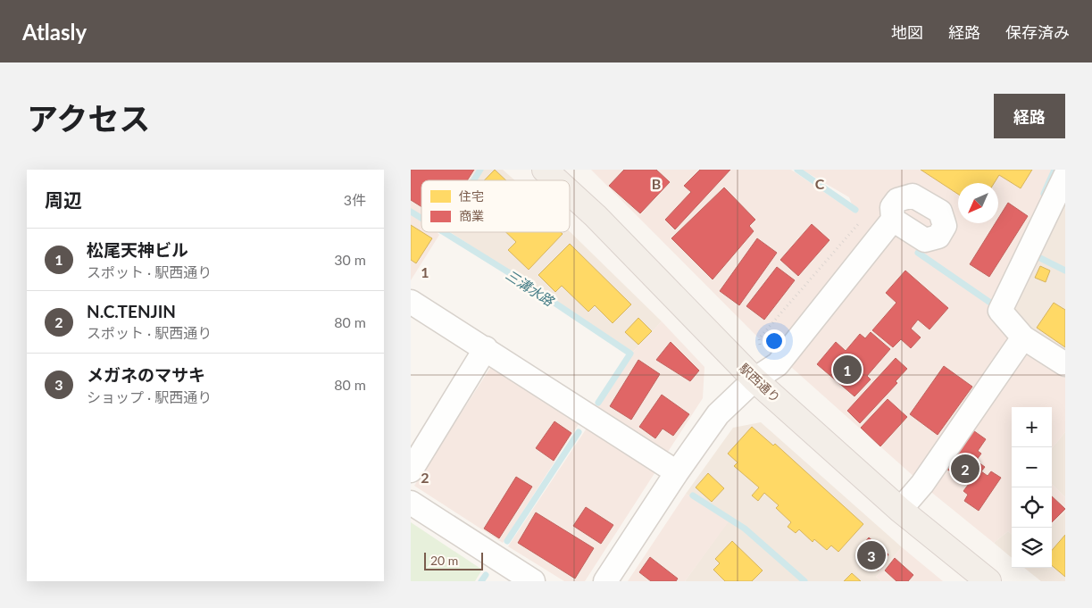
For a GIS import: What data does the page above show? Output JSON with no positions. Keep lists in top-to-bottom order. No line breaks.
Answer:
{"streets":{"main road":["駅西通り"]},"water":["三溝水路"],"legend":["住宅","商業"],"scale_bar":"20 m","north":"bottom left","page":{"header":"Atlasly","nav":["地図","経路","保存済み"],"title":"アクセス","buttons":"経路","heading":["周辺","3件"],"list":[{"mark":"1","name":"松尾天神ビル","note":"スポット · 駅西通り","value":"30 m"},{"mark":"2","name":"N.C.TENJIN","note":"スポット · 駅西通り","value":"80 m"},{"mark":"3","name":"メガネのマサキ","note":"ショップ · 駅西通り","value":"80 m"}],"pins":["1","2","3"],"map_buttons":["+","−"],"scale":"20 m"},"grid":{"columns":["B","C"],"rows":["1","2"]}}
